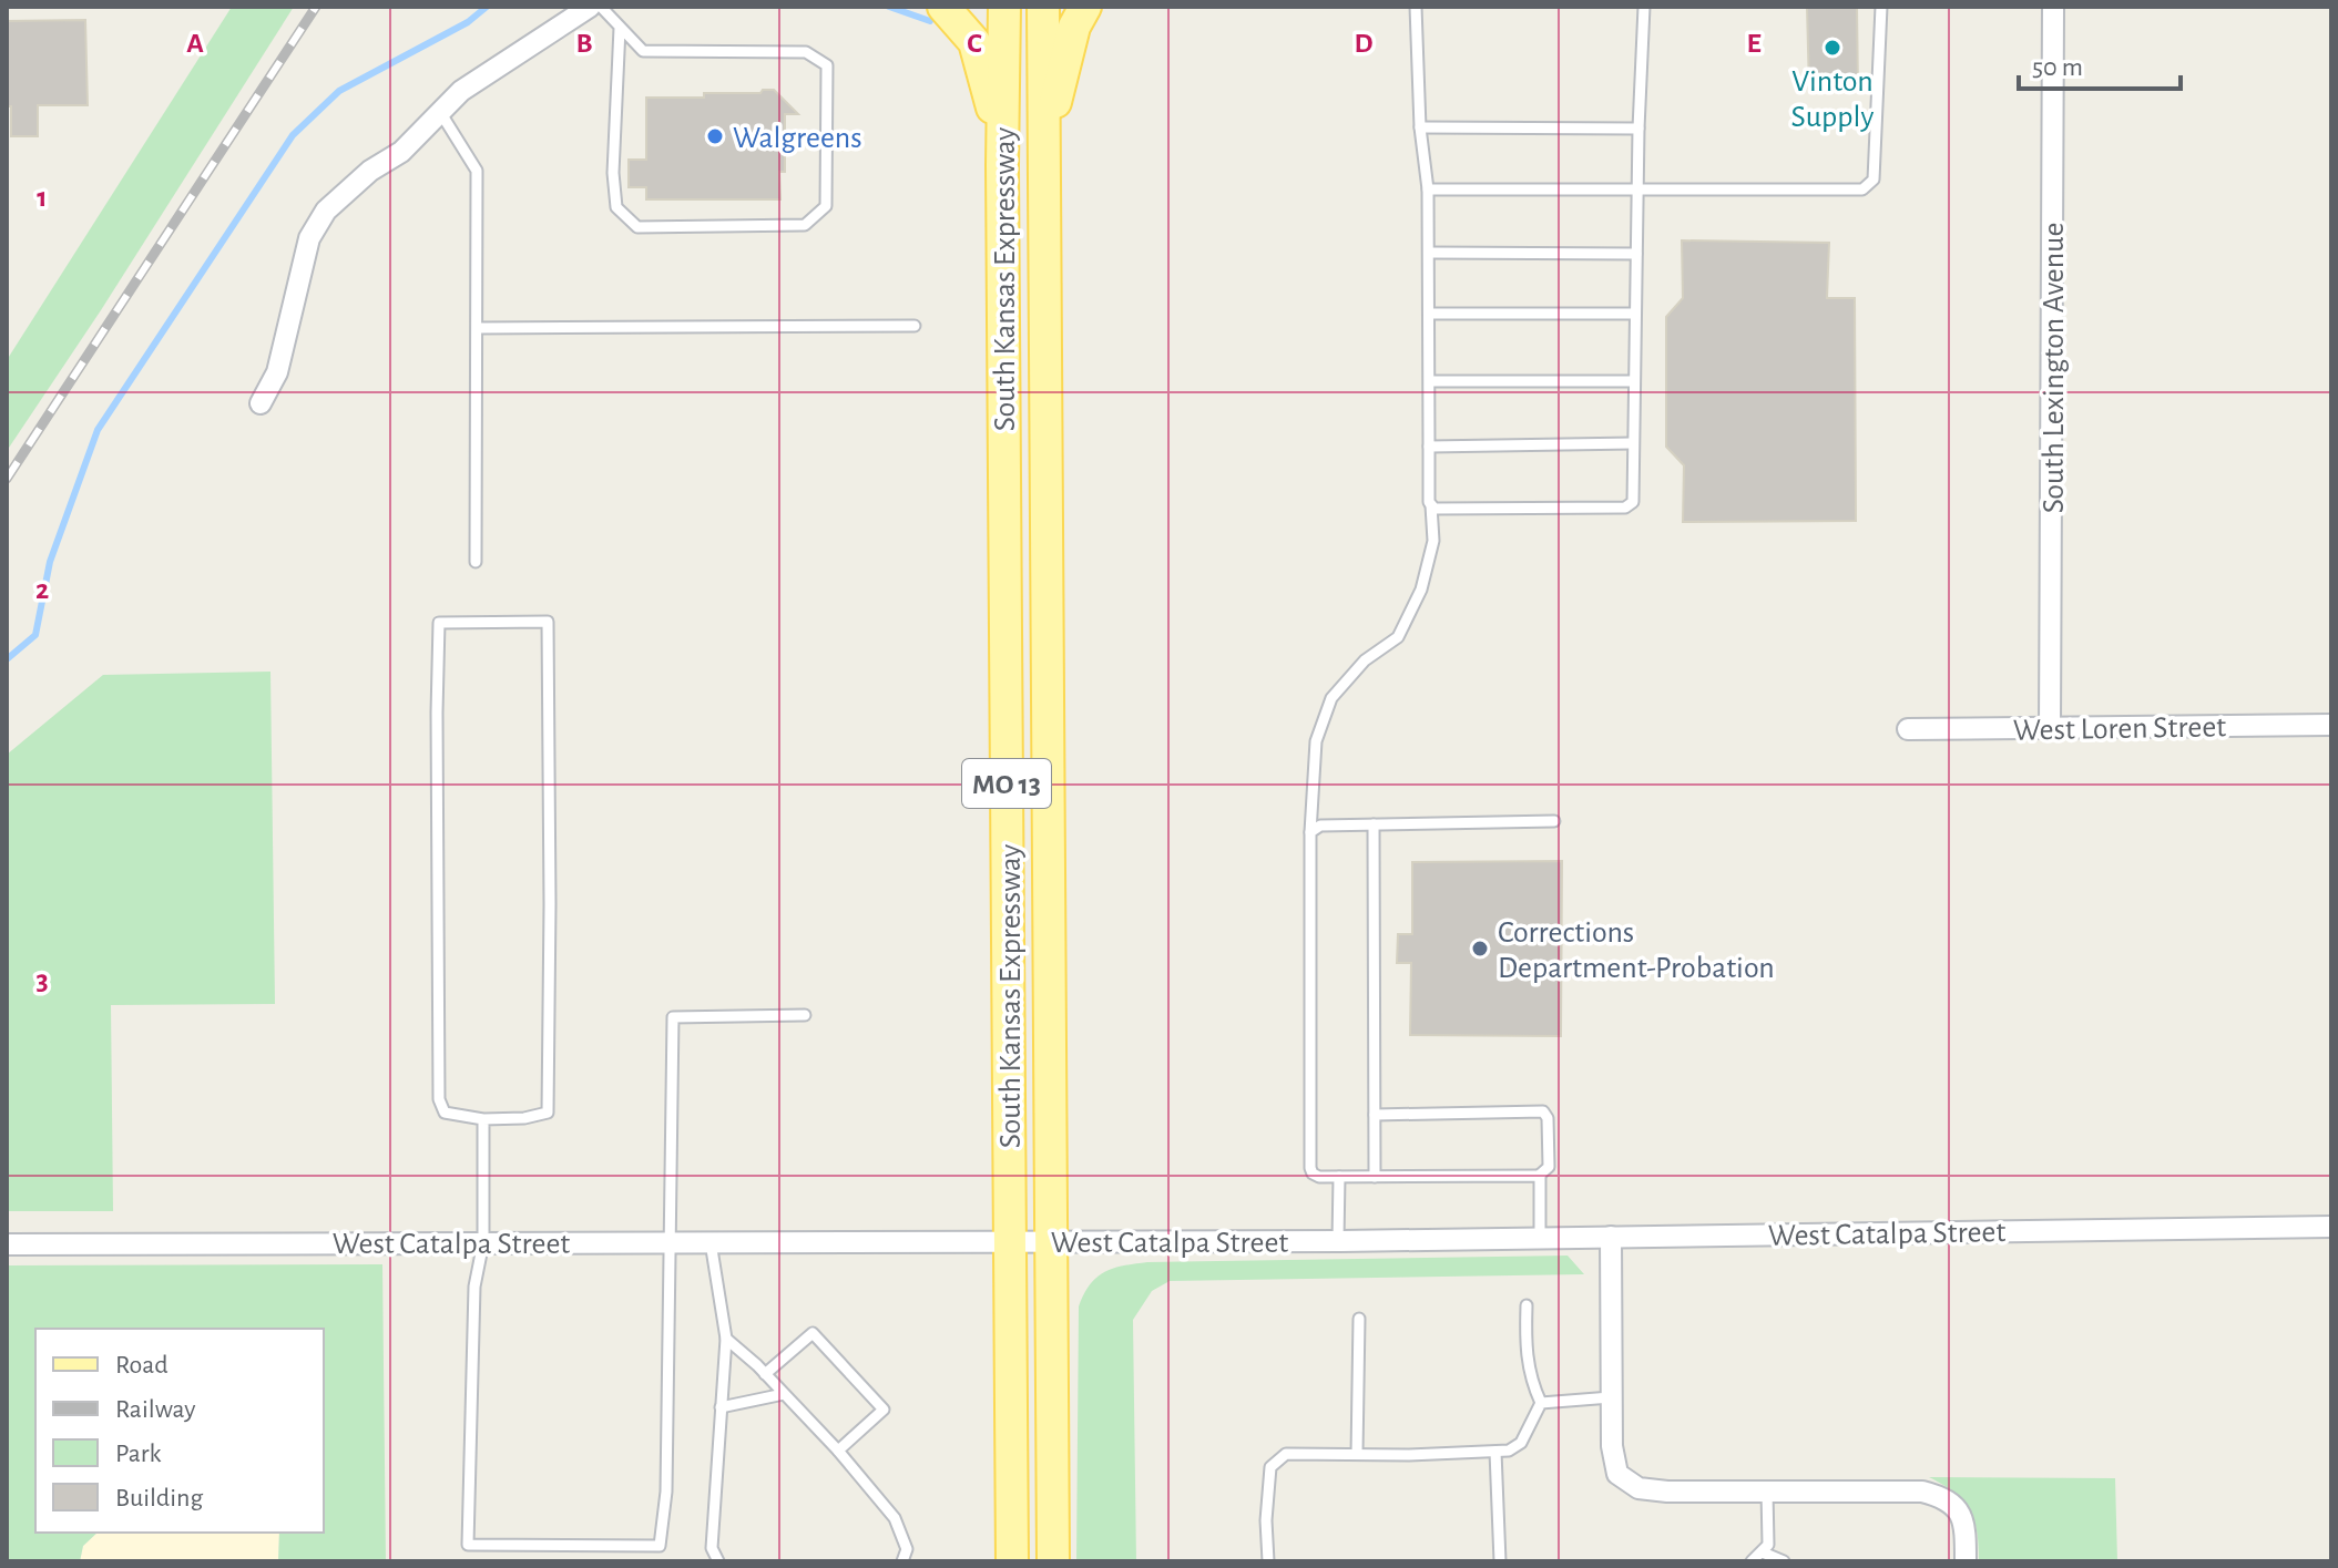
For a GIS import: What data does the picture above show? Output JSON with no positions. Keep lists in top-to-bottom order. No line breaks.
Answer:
{"streets":{"main road":["South Kansas Expressway","MO 13"],"street":["South Lexington Avenue","West Loren Street","West Catalpa Street"]},"crossings":[["South Kansas Expressway","West Catalpa Street"],["South Lexington Avenue","West Loren Street"]],"places":["Vinton Supply","Walgreens","Corrections Department-Probation"],"legend":["Road","Railway","Park","Building"],"scale_bar":"50 m","grid":{"columns":["A","B","C","D","E"],"rows":["1","2","3"]}}
